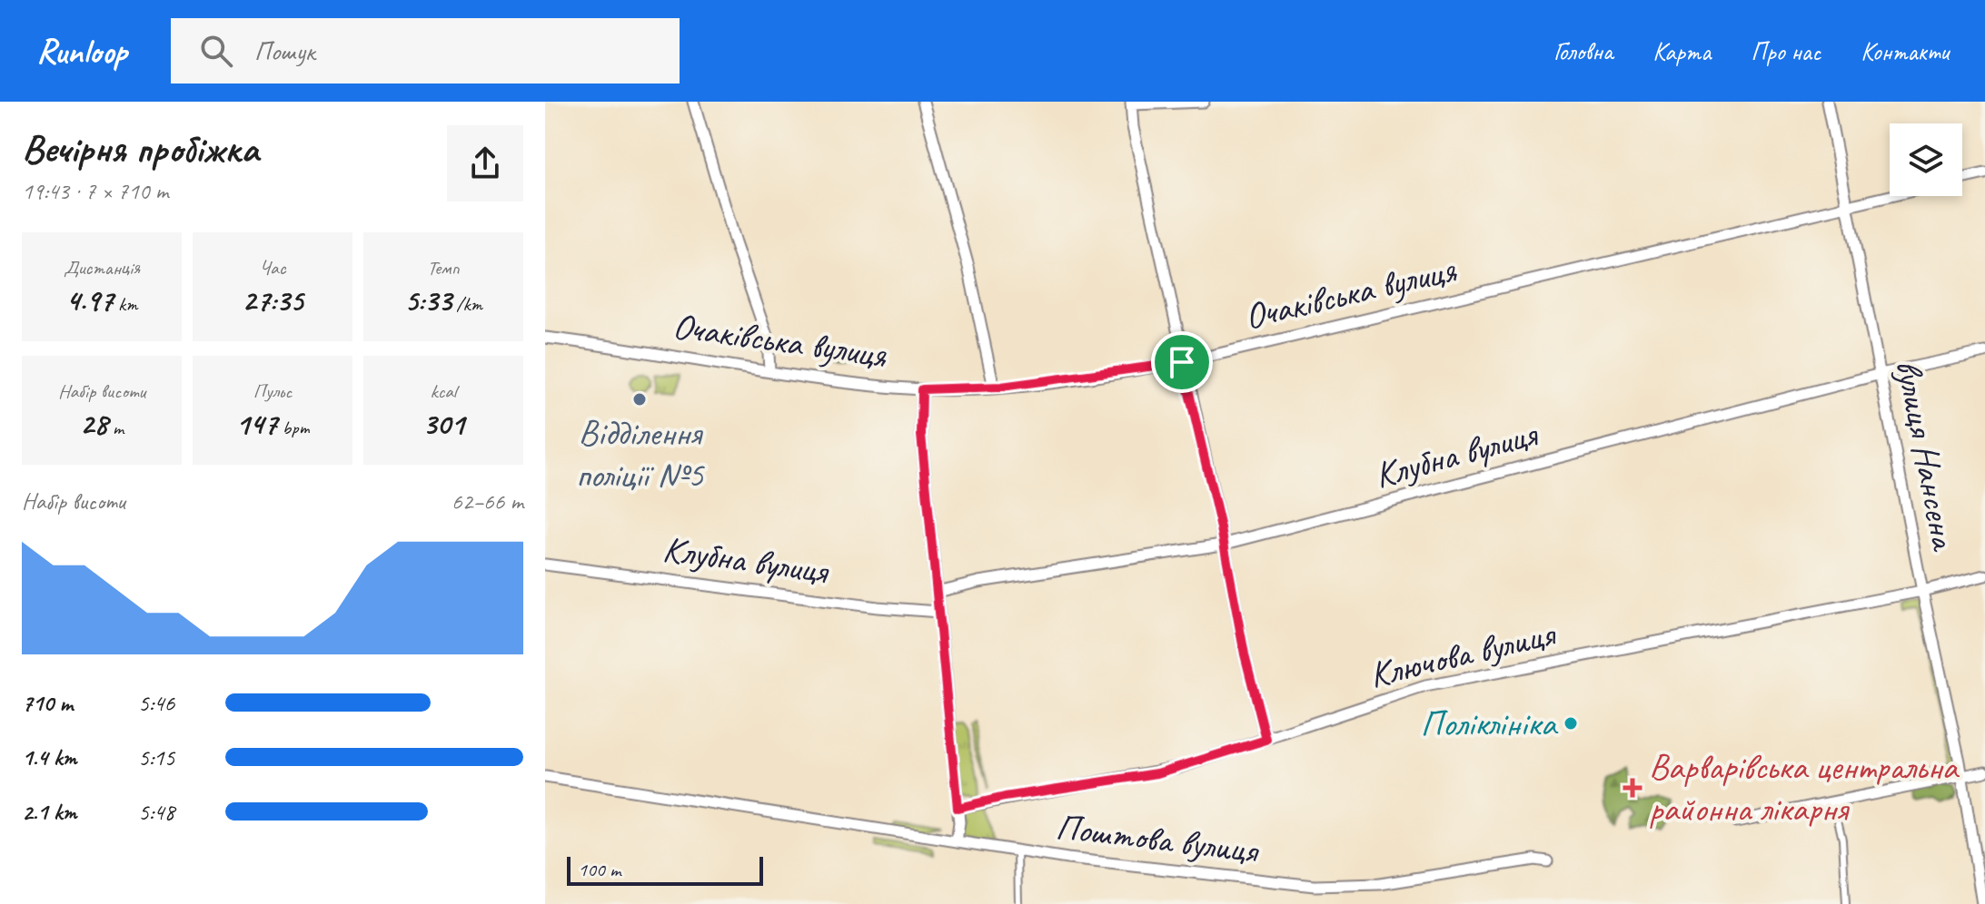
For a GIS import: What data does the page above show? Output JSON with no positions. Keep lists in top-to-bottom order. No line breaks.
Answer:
{"streets":{"street":["Очаківська вулиця","вулиця Нансена","Клубна вулиця","Ключова вулиця","Поштова вулиця"]},"crossings":[["Очаківська вулиця","вулиця Нансена"],["вулиця Нансена","Клубна вулиця"],["вулиця Нансена","Ключова вулиця"]],"places":{"other":["Відділення поліції №5","Поліклініка"],"health":["Варварівська центральна районна лікарня"]},"scale_bar":"100 m","page":{"header":"Runloop","search":"Пошук","nav":["Головна","Карта","Про нас","Контакти"],"heading":["Вечірня пробіжка","19:43 · 7 × 710 m"],"stats":[["Дистанція","4.97 km"],["Час","27:35"],["Темп","5:33 /km"],["Набір висоти","28 m"],["Пульс","147 bpm"],["kcal","301"]],"chart":["Набір висоти","62–66 m"],"list":[{"name":"710 m","note":"5:46"},{"name":"1.4 km","note":"5:15"},{"name":"2.1 km","note":"5:48"}],"scale":"100 m"}}
